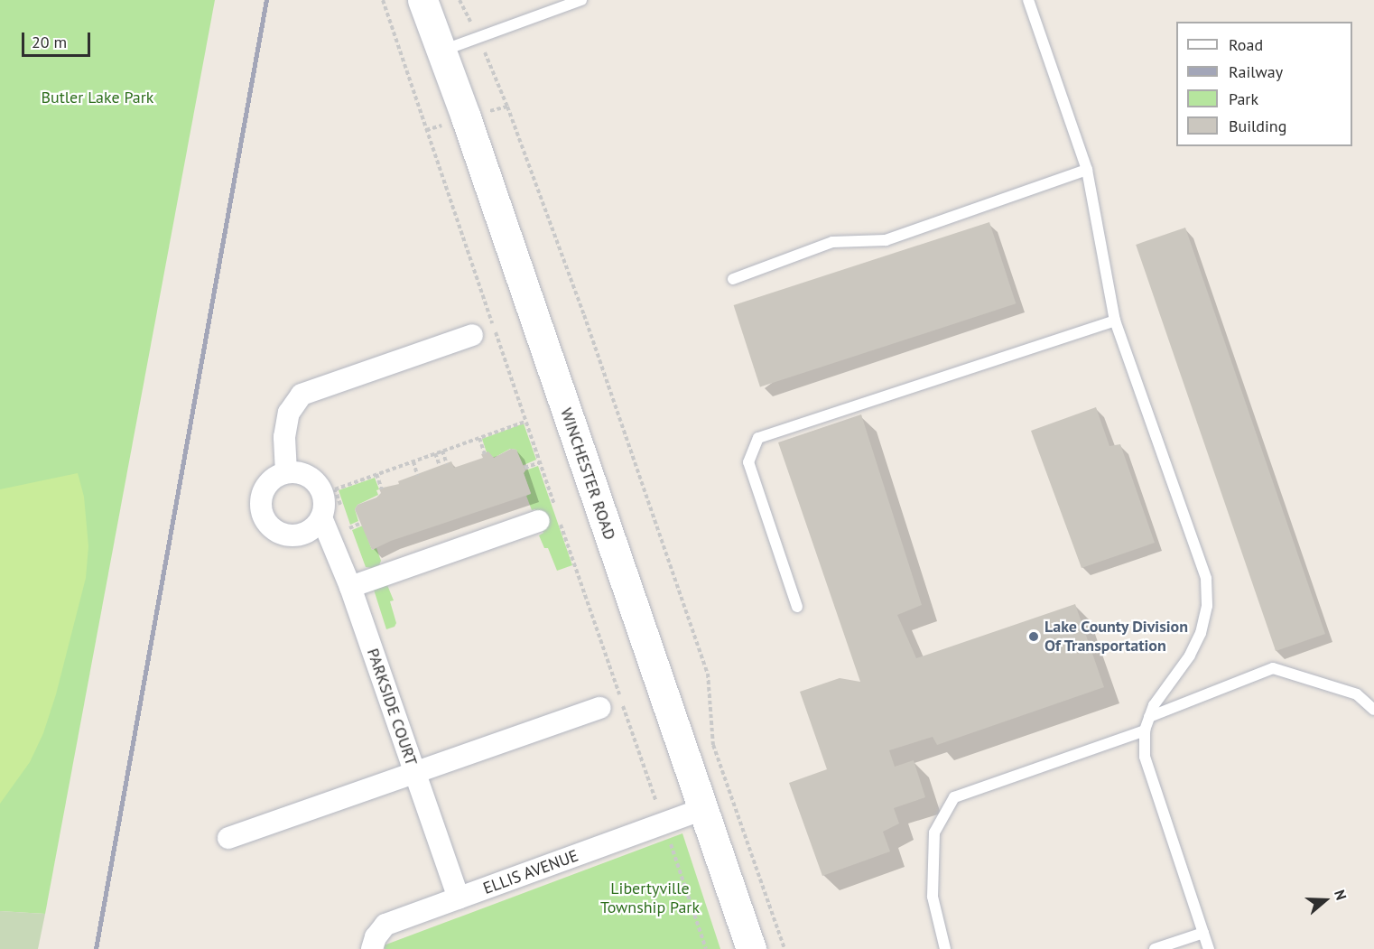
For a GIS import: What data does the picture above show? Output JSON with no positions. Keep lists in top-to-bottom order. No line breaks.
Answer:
{"streets":{"main road":["WINCHESTER ROAD"],"street":["PARKSIDE COURT","ELLIS AVENUE"]},"crossings":[["WINCHESTER ROAD","ELLIS AVENUE"],["PARKSIDE COURT","ELLIS AVENUE"]],"parks":["Butler Lake Park","Libertyville Township Park"],"places":["Lake County Division Of Transportation"],"legend":["Road","Railway","Park","Building"],"scale_bar":"20 m","north":"right"}
